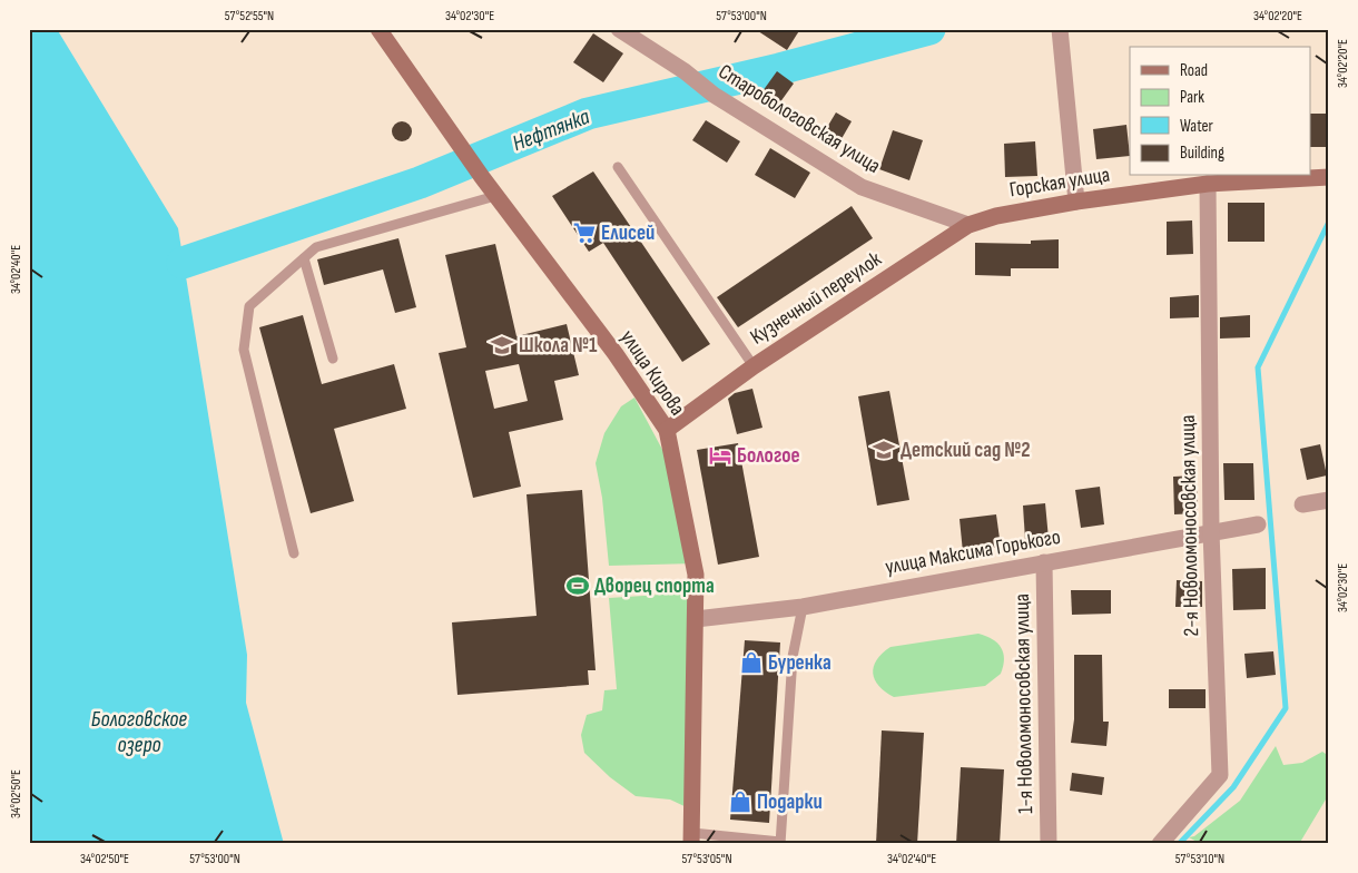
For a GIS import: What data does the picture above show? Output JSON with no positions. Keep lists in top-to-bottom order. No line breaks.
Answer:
{"streets":{"main road":["Горская улица","Кузнечный переулок","улица Кирова"],"street":["Старобологовская улица","2-я Новоломоносовская улица","улица Максима Горького","1-я Новоломоносовская улица"]},"crossings":[["Старобологовская улица","Кузнечный переулок"],["Горская улица","Кузнечный переулок"],["Горская улица","2-я Новоломоносовская улица"],["Кузнечный переулок","улица Кирова"],["улица Кирова","улица Максима Горького"],["2-я Новоломоносовская улица","улица Максима Горького"],["улица Максима Горького","1-я Новоломоносовская улица"]],"water":["Нефтянка","Бологовское озеро"],"places":{"supermarket":["Елисей"],"school or university":["Школа №1","Детский сад №2"],"hotel":["Бологое"],"sports":["Дворец спорта"],"shop":["Буренка","Подарки"]},"legend":["Road","Park","Water","Building"],"coordinates":["57°52'55\"N","34°02'30\"E","57°53'00\"N","34°02'20\"E","34°02'40\"E","34°02'50\"E","57°53'05\"N","57°53'10\"N"]}
